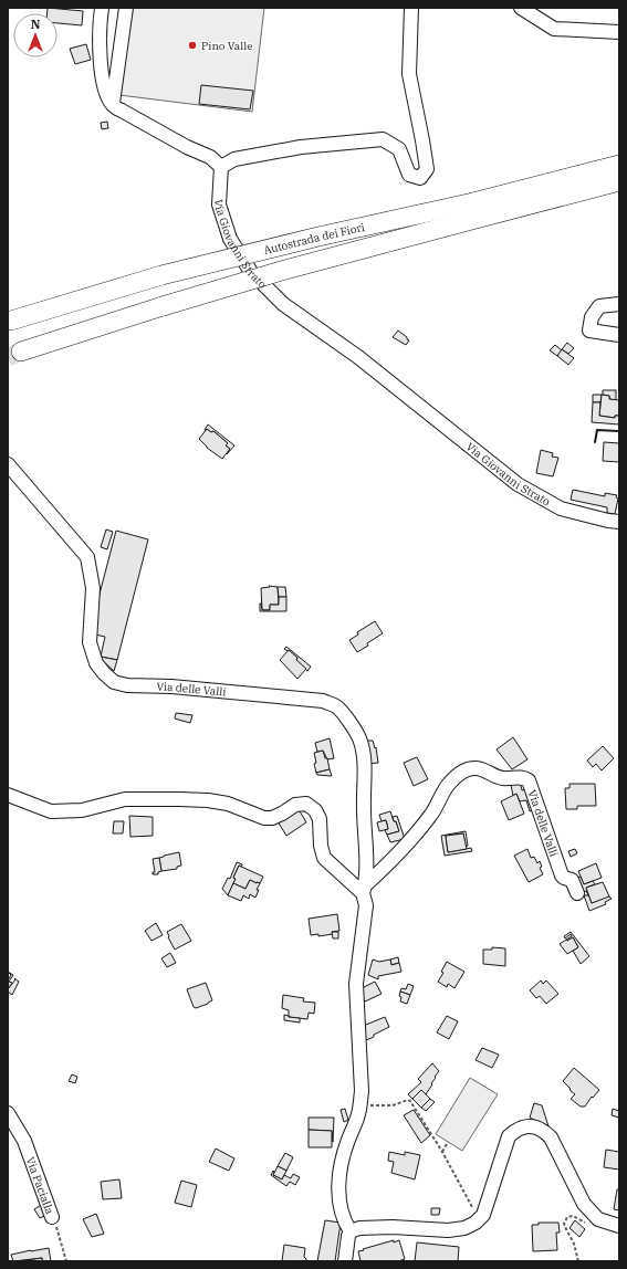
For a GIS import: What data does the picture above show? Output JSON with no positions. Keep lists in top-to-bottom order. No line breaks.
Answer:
{"streets":{"highway":["Autostrada dei Fiori"],"street":["Via Giovanni Strato","Via delle Valli","Via Pacialla"]},"places":["Pino Valle"],"north":"top"}
